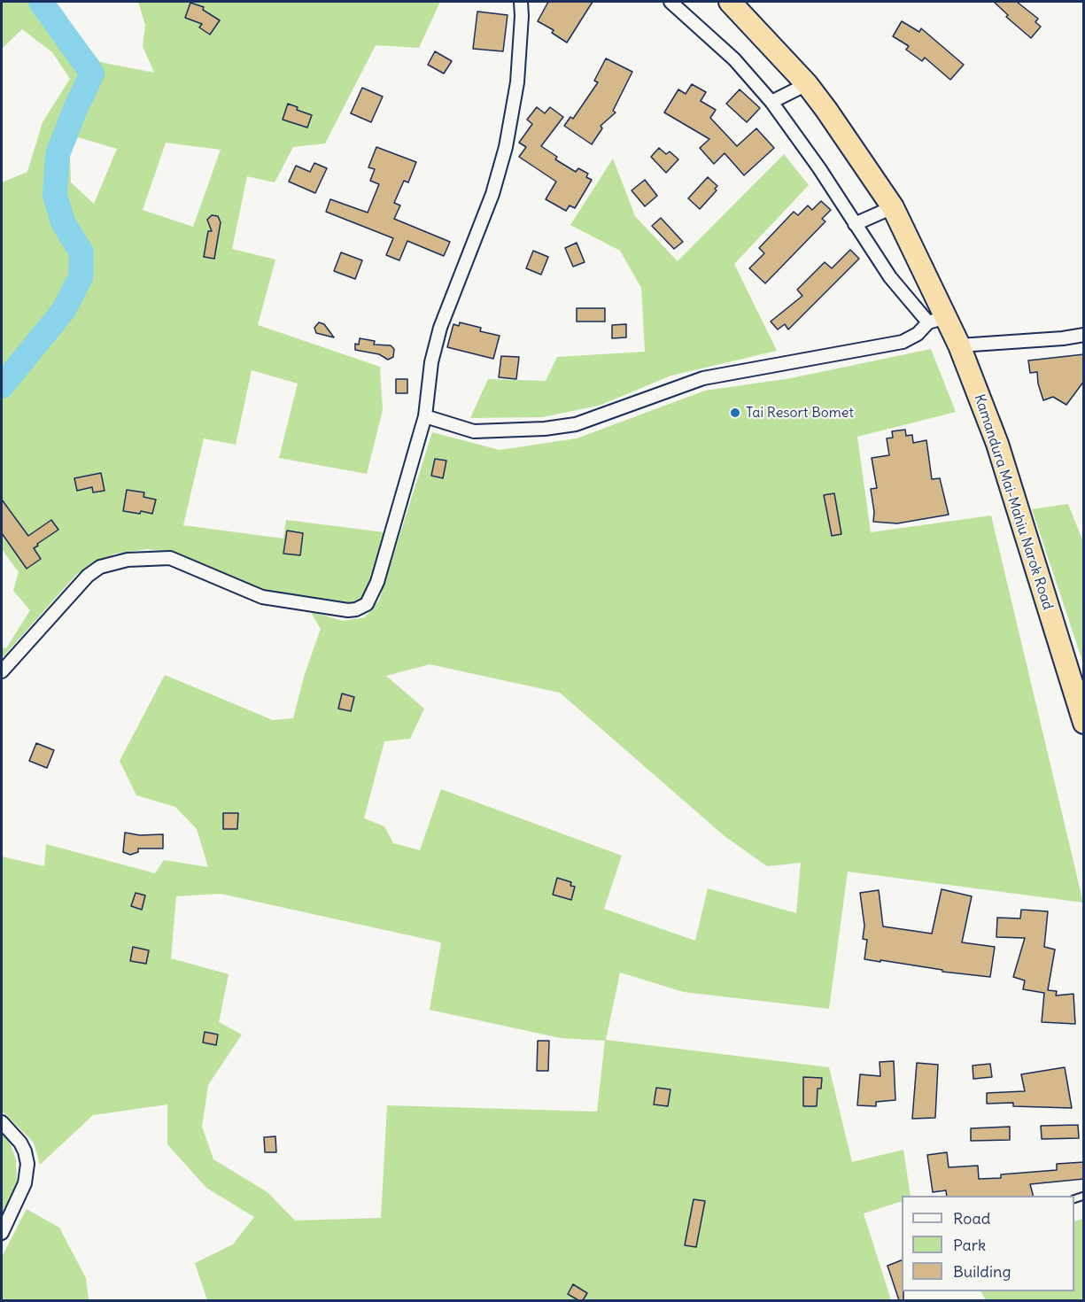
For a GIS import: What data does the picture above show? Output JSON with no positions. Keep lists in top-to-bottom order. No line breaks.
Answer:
{"streets":{"highway":["Kamandura Mai-Mahiu Narok Road"]},"places":["Tai Resort Bomet"],"legend":["Road","Park","Building"]}
